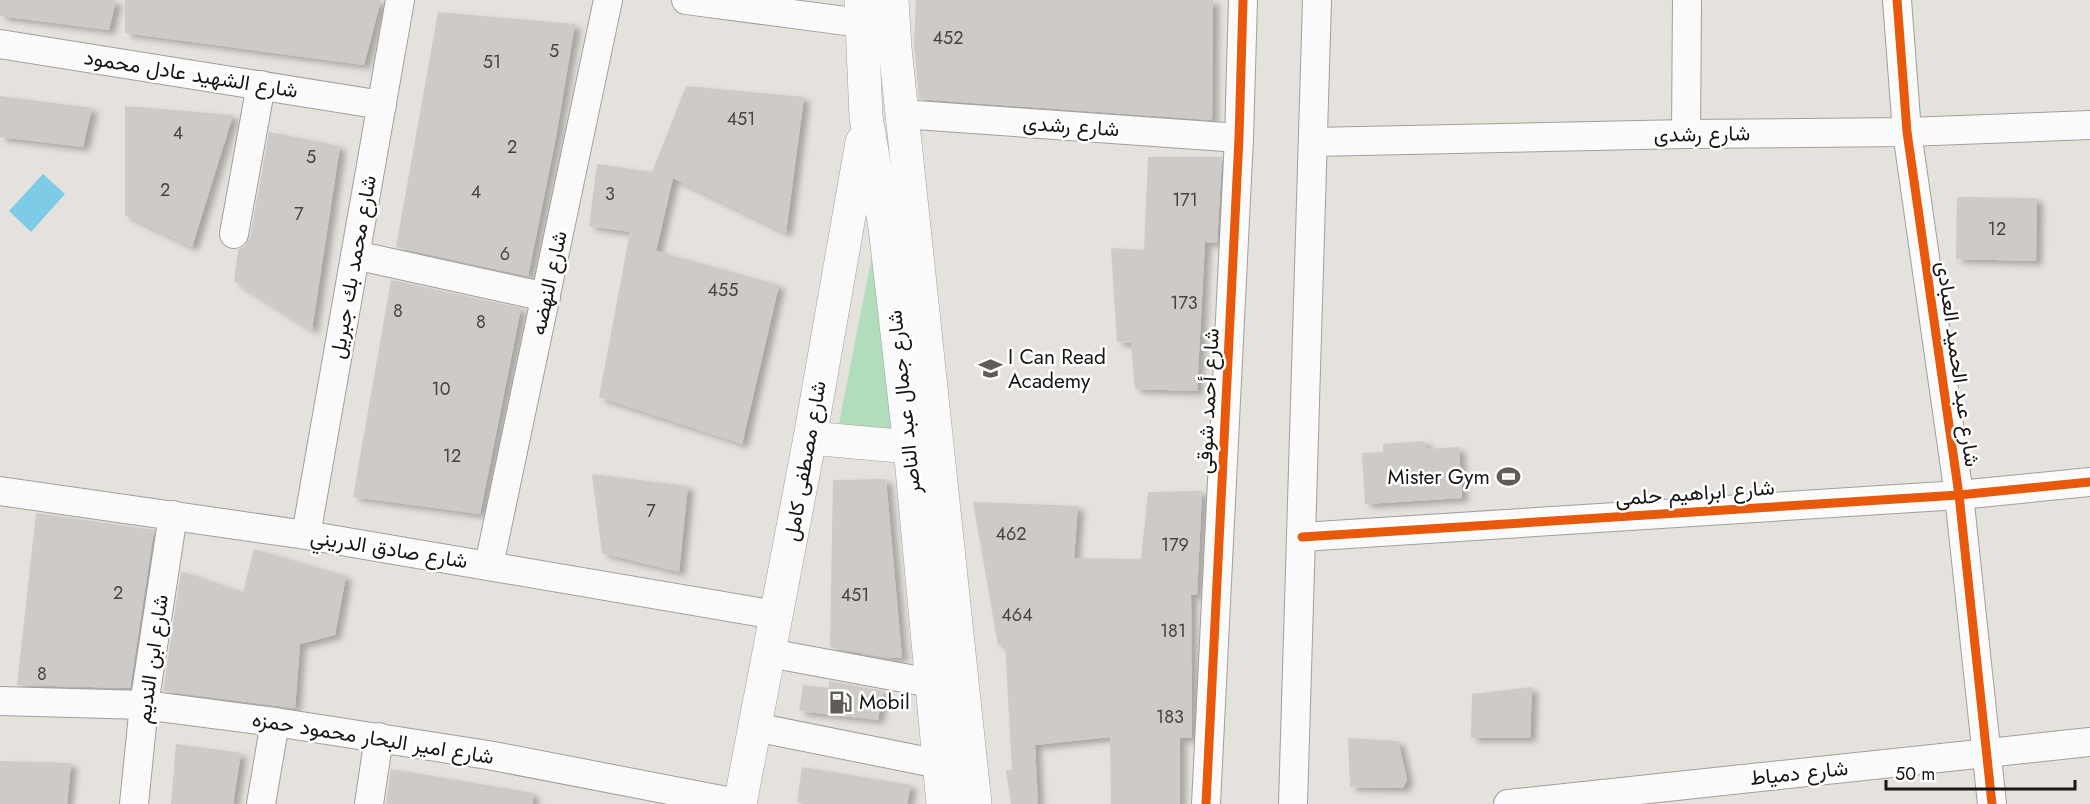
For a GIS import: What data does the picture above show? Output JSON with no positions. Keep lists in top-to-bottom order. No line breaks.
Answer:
{"streets":{"main road":["شارع جمال عبد الناصر","شارع مصطفى كامل"],"street":["شارع الشهيد عادل محمود","شارع رشدى","شارع محمد بك جبريل","شارع النهضه","شارع عبد الحميد العبادى","شارع أحمد شوقى","شارع ابراهيم حلمى","شارع صادق الدريني","شارع ابن النديم","شارع امير البحار محمود حمزه","شارع دمياط"]},"crossings":[["شارع الشهيد عادل محمود","شارع محمد بك جبريل"],["شارع رشدى","شارع عبد الحميد العبادى"],["شارع رشدى","شارع أحمد شوقى"],["شارع رشدى","شارع جمال عبد الناصر"],["شارع محمد بك جبريل","شارع صادق الدريني"],["شارع النهضه","شارع صادق الدريني"],["شارع عبد الحميد العبادى","شارع ابراهيم حلمى"],["شارع عبد الحميد العبادى","شارع دمياط"],["شارع جمال عبد الناصر","شارع مصطفى كامل"],["شارع مصطفى كامل","شارع صادق الدريني"],["شارع مصطفى كامل","شارع امير البحار محمود حمزه"],["شارع صادق الدريني","شارع ابن النديم"],["شارع ابن النديم","شارع امير البحار محمود حمزه"]],"places":{"school or university":["I Can Read Academy"],"sports":["Mister Gym"],"fuel station":["Mobil"]},"house_numbers":["452","5","51","451","4","2","5","2","4","3","171","7","12","6","455","173","8","8","10","12","7","462","179","2","451","464","181","8","183"],"scale_bar":"50 m"}
